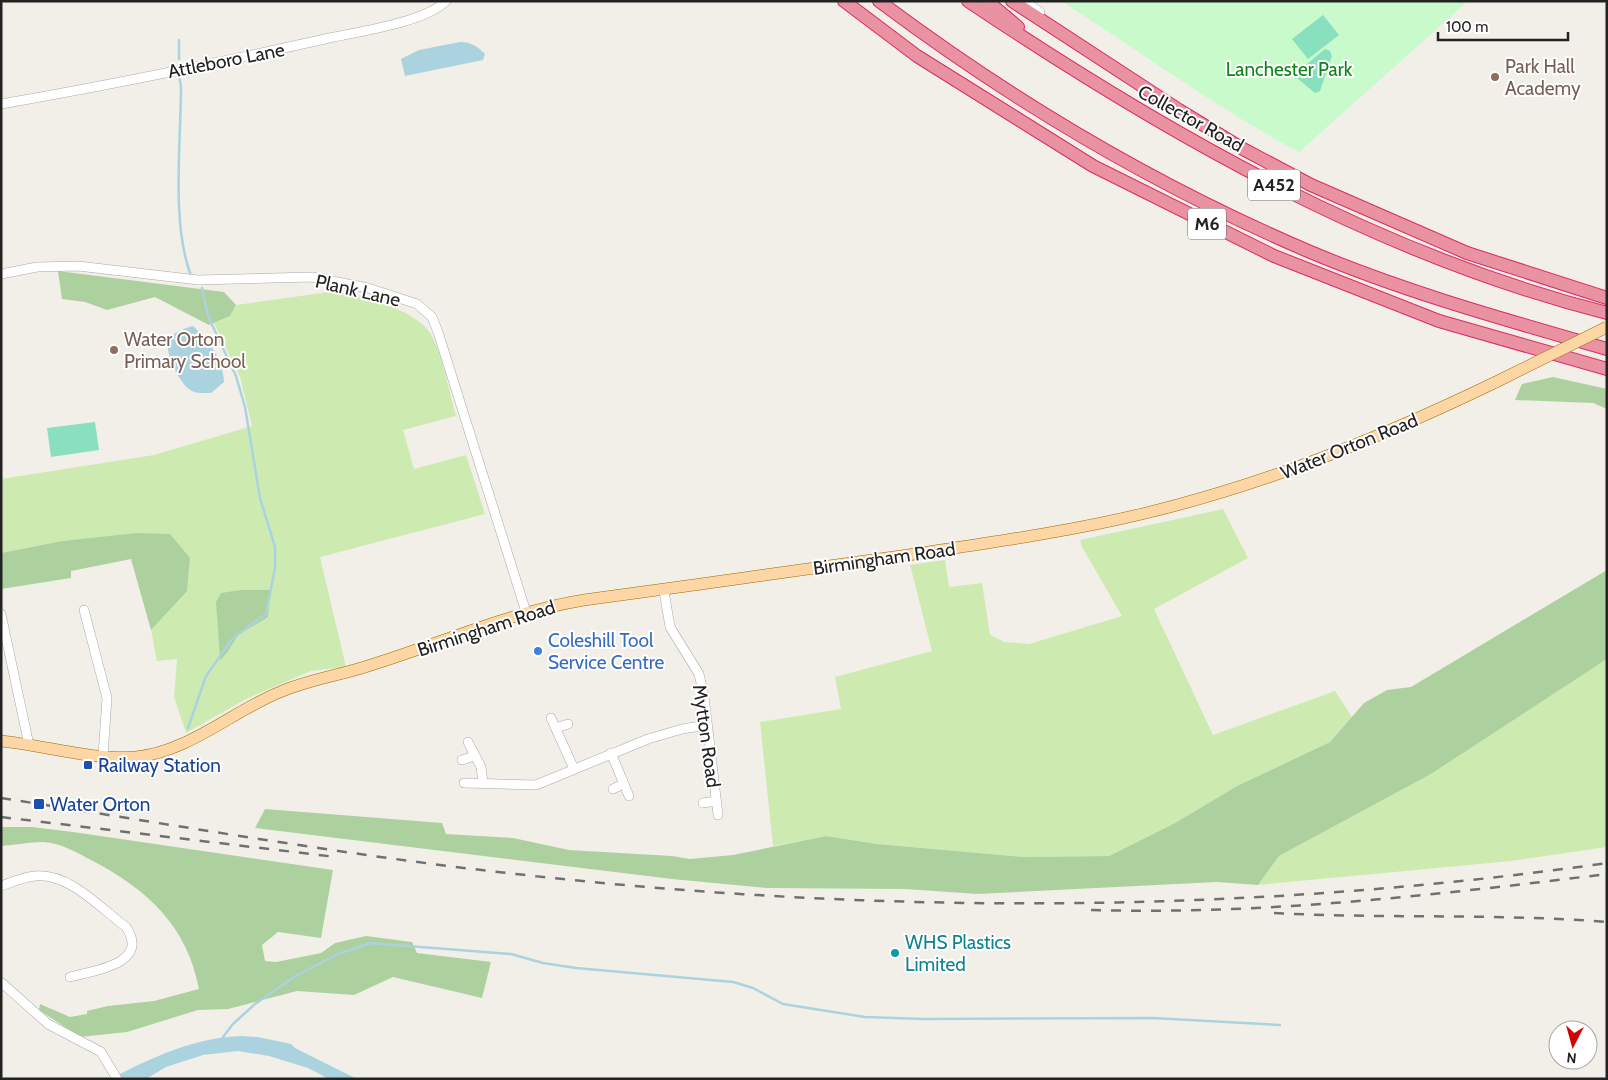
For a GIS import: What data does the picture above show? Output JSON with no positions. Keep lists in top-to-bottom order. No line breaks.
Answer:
{"streets":{"highway":["Collector Road","A452","M6"],"main road":["Water Orton Road","Birmingham Road"],"street":["Attleboro Lane","Plank Lane","Mytton Road"]},"crossings":[["Plank Lane","Birmingham Road"],["Water Orton Road","Birmingham Road"],["Birmingham Road","Mytton Road"]],"parks":["Lanchester Park"],"places":{"other":["Park Hall Academy","Water Orton Primary School","Coleshill Tool Service Centre","WHS Plastics Limited"],"transit":["Railway Station","Water Orton"]},"scale_bar":"100 m","north":"bottom"}
